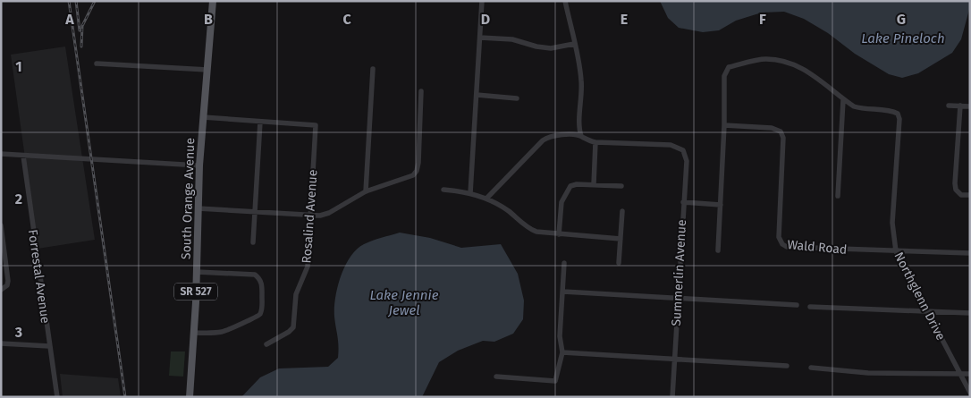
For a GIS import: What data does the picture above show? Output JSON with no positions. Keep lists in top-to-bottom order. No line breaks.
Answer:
{"streets":{"main road":["South Orange Avenue","SR 527"],"street":["Rosalind Avenue","Wald Road","Summerlin Avenue","Forrestal Avenue","Northglenn Drive"]},"crossings":[["Wald Road","Northglenn Drive"]],"water":["Lake Pineloch","Lake Jennie Jewel"],"grid":{"columns":["A","B","C","D","E","F","G"],"rows":["1","2","3"]}}
